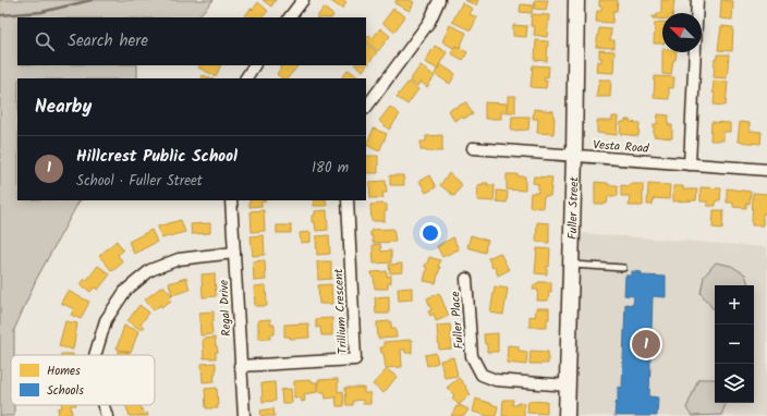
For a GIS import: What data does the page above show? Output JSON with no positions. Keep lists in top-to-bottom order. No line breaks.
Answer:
{"streets":{"street":["Vesta Road","Fuller Street","Regal Drive","Trillium Crescent","Fuller Place"]},"crossings":[["Vesta Road","Fuller Street"],["Fuller Street","Fuller Place"],["Regal Drive","Trillium Crescent"]],"legend":["Homes","Schools"],"north":"top left","page":{"search":"Search here","heading":"Nearby","list":[{"mark":"1","name":"Hillcrest Public School","note":"School · Fuller Street","value":"180 m"}],"map_buttons":["+","−"],"pins":"1"}}
